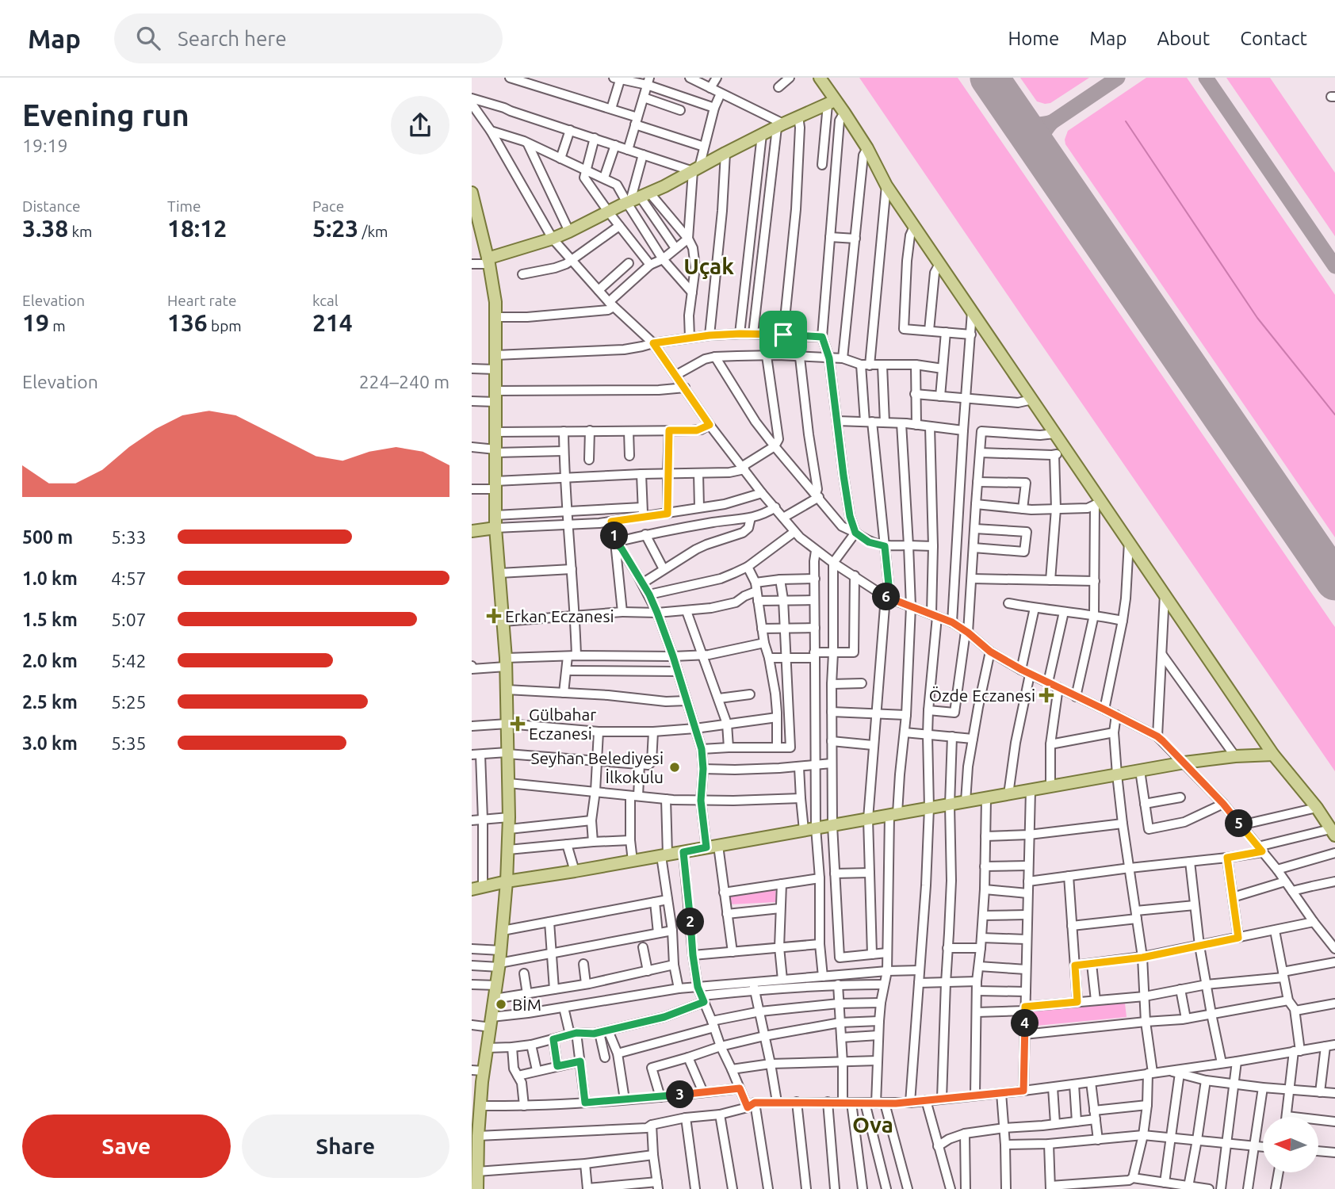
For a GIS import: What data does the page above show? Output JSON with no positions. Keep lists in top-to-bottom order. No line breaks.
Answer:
{"districts":["Uçak","Ova"],"places":{"health":["Erkan Eczanesi","Özde Eczanesi","Gülbahar Eczanesi"],"other":["Seyhan Belediyesi İlkokulu","BİM"]},"north":"left","page":{"header":"Map","search":"Search here","nav":["Home","Map","About","Contact"],"heading":["Evening run","19:19"],"stats":[["Distance","3.38 km"],["Time","18:12"],["Pace","5:23 /km"],["Elevation","19 m"],["Heart rate","136 bpm"],["kcal","214"]],"chart":["Elevation","224–240 m"],"list":[{"name":"500 m","note":"5:33"},{"name":"1.0 km","note":"4:57"},{"name":"1.5 km","note":"5:07"},{"name":"2.0 km","note":"5:42"},{"name":"2.5 km","note":"5:25"},{"name":"3.0 km","note":"5:35"}],"pins":["1","6","5","2","4","3"],"buttons":["Save","Share"]}}
